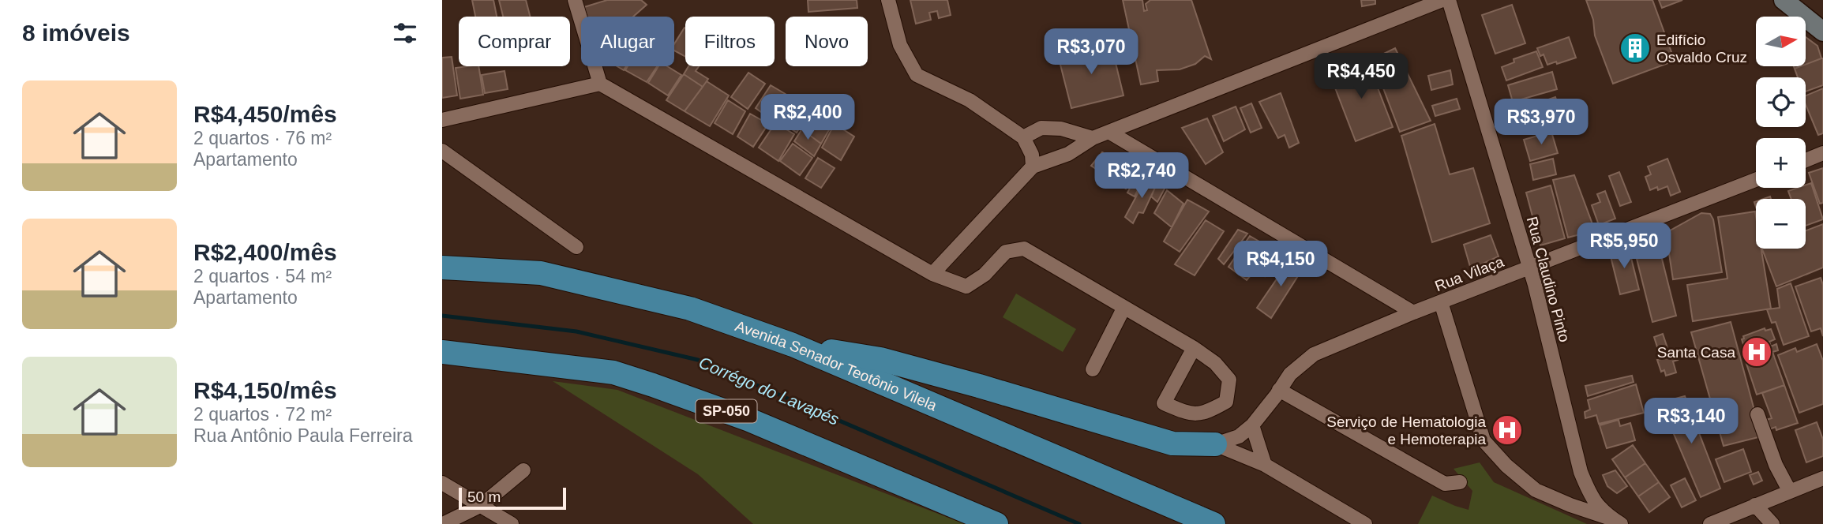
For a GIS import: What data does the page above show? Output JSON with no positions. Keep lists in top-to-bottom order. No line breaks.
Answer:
{"streets":{"highway":["Avenida Senador Teotônio Vilela","SP-050"],"street":["Rua Vilaça","Rua Claudino Pinto"]},"crossings":[["Rua Vilaça","Rua Claudino Pinto"]],"water":["Corrégo do Lavapés"],"places":{"building":["Edifício Osvaldo Cruz"],"hospital":["Santa Casa","Serviço de Hematologia e Hemoterapia"]},"scale_bar":"50 m","north":"right","page":{"heading":"8 imóveis","map_buttons":["+","−"],"chip":["Comprar","Alugar","Filtros","Novo"],"price":["R$3,070","R$4,450","R$2,400","R$3,970","R$2,740","R$5,950","R$4,150","R$3,140"],"list":[{"name":"R$4,450/mês","note":"2 quartos · 76 m² · Apartamento"},{"name":"R$2,400/mês","note":"2 quartos · 54 m² · Apartamento"},{"name":"R$4,150/mês","note":"2 quartos · 72 m² · Rua Antônio Paula Ferreira"}],"scale":"50 m"}}
